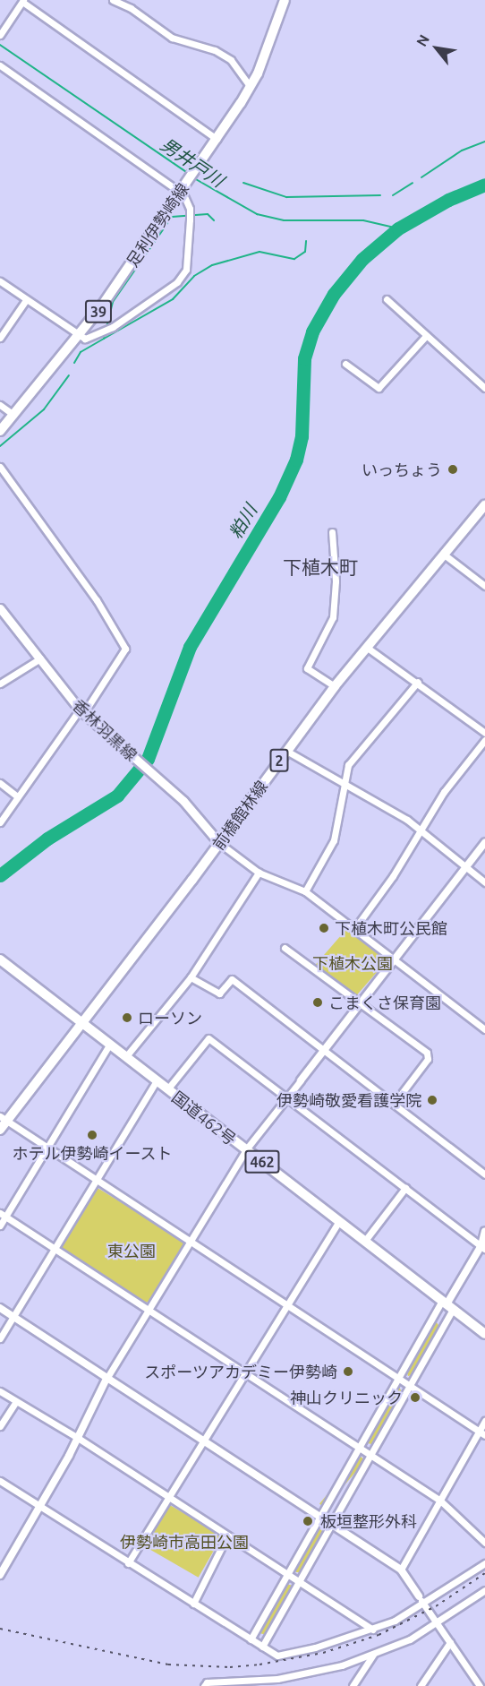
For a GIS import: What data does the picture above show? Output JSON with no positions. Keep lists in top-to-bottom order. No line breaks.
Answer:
{"streets":{"main road":["足利伊勢崎線","39","香林羽黒線","2","前橋館林線","国道462号","462"]},"crossings":[["香林羽黒線","前橋館林線"],["前橋館林線","国道462号"]],"districts":["下植木町"],"water":["男井戸川","粕川"],"parks":["下植木公園","東公園","伊勢崎市高田公園"],"places":["いっちょう","下植木町公民館","こまくさ保育園","ローソン","伊勢崎敬愛看護学院","ホテル伊勢崎イースト","スポーツアカデミー伊勢崎","神山クリニック","板垣整形外科"],"north":"top left"}
